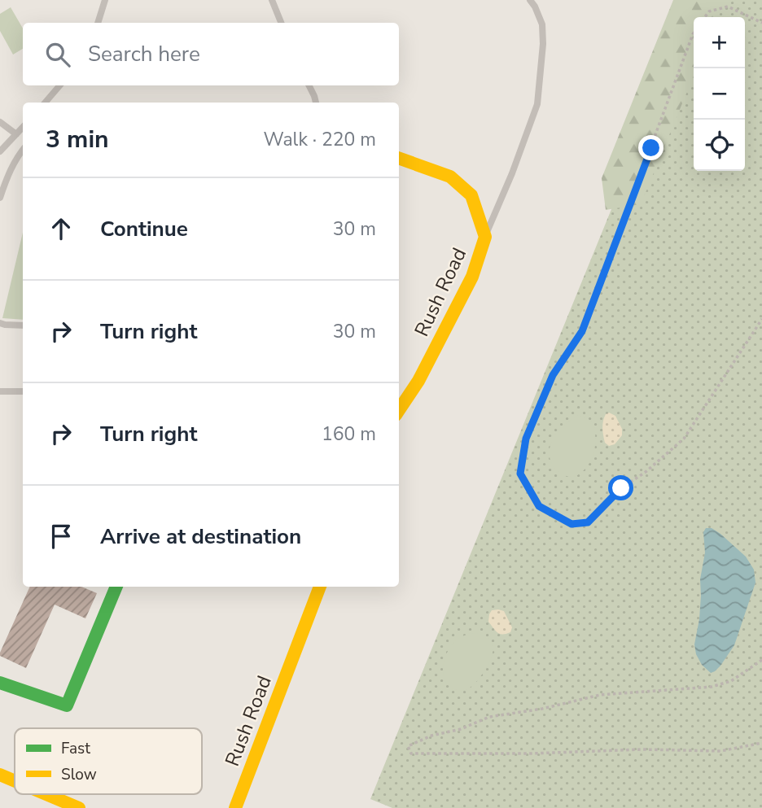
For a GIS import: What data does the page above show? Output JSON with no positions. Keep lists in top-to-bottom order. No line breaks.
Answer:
{"streets":{"street":["Rush Road"]},"legend":["Fast","Slow"],"page":{"map_buttons":["+","−"],"search":"Search here","heading":["3 min","Walk · 220 m"],"list":[["Continue","30 m"],["Turn right","30 m"],["Turn right","160 m"],"Arrive at destination"]}}
